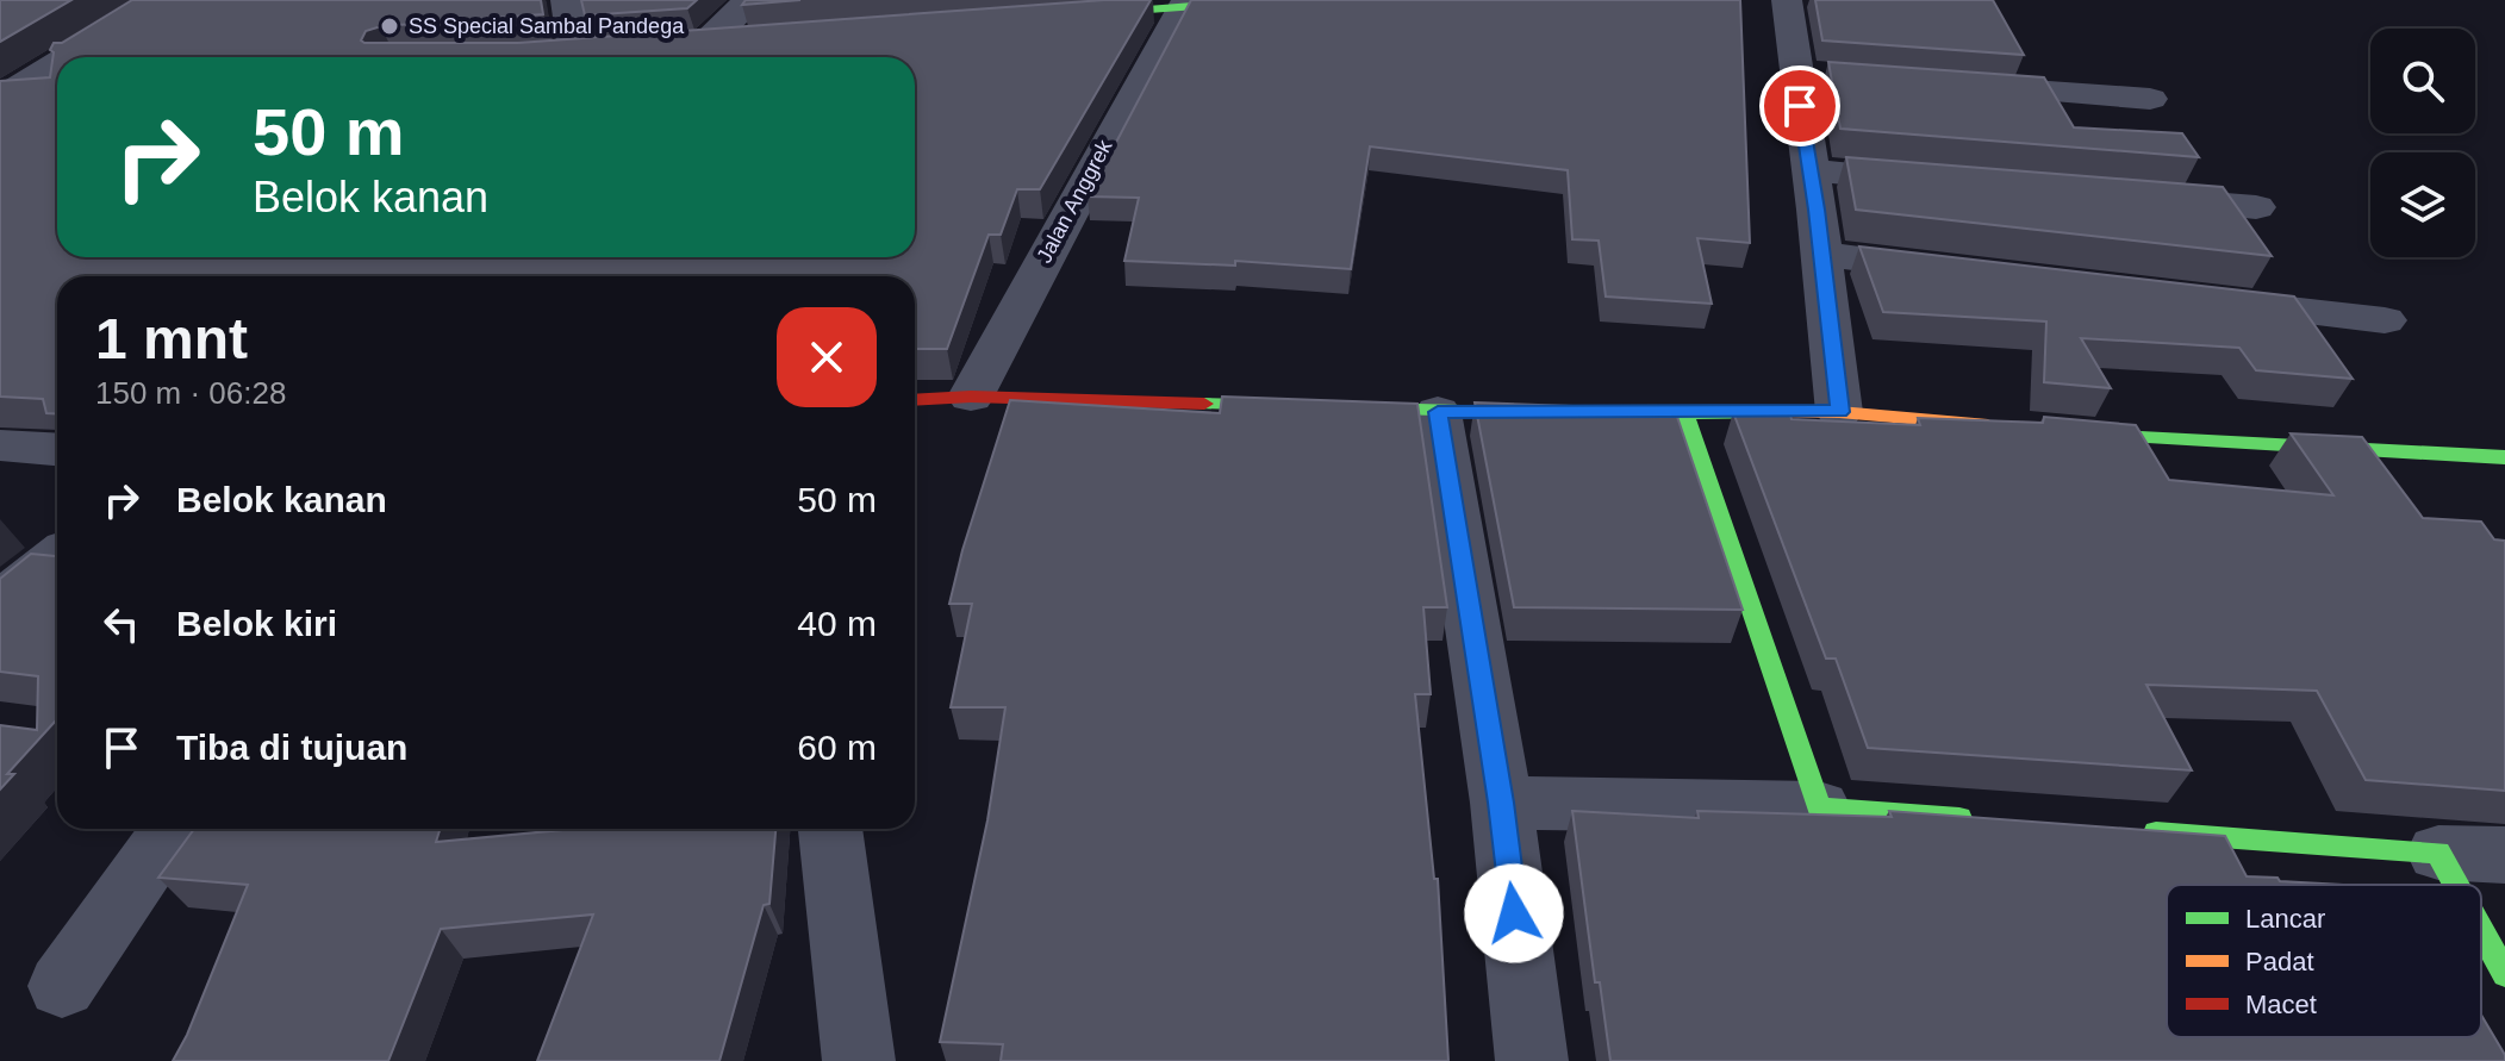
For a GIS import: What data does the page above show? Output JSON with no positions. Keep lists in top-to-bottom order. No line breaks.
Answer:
{"streets":{"street":["Jalan Anggrek"]},"places":["SS Special Sambal Pandega"],"legend":["Lancar","Padat","Macet"],"page":{"turn":["50 m","Belok kanan"],"heading":["1 mnt","150 m · 06:28"],"list":[{"name":"Belok kanan","value":"50 m"},{"name":"Belok kiri","value":"40 m"},{"name":"Tiba di tujuan","value":"60 m"}]}}
